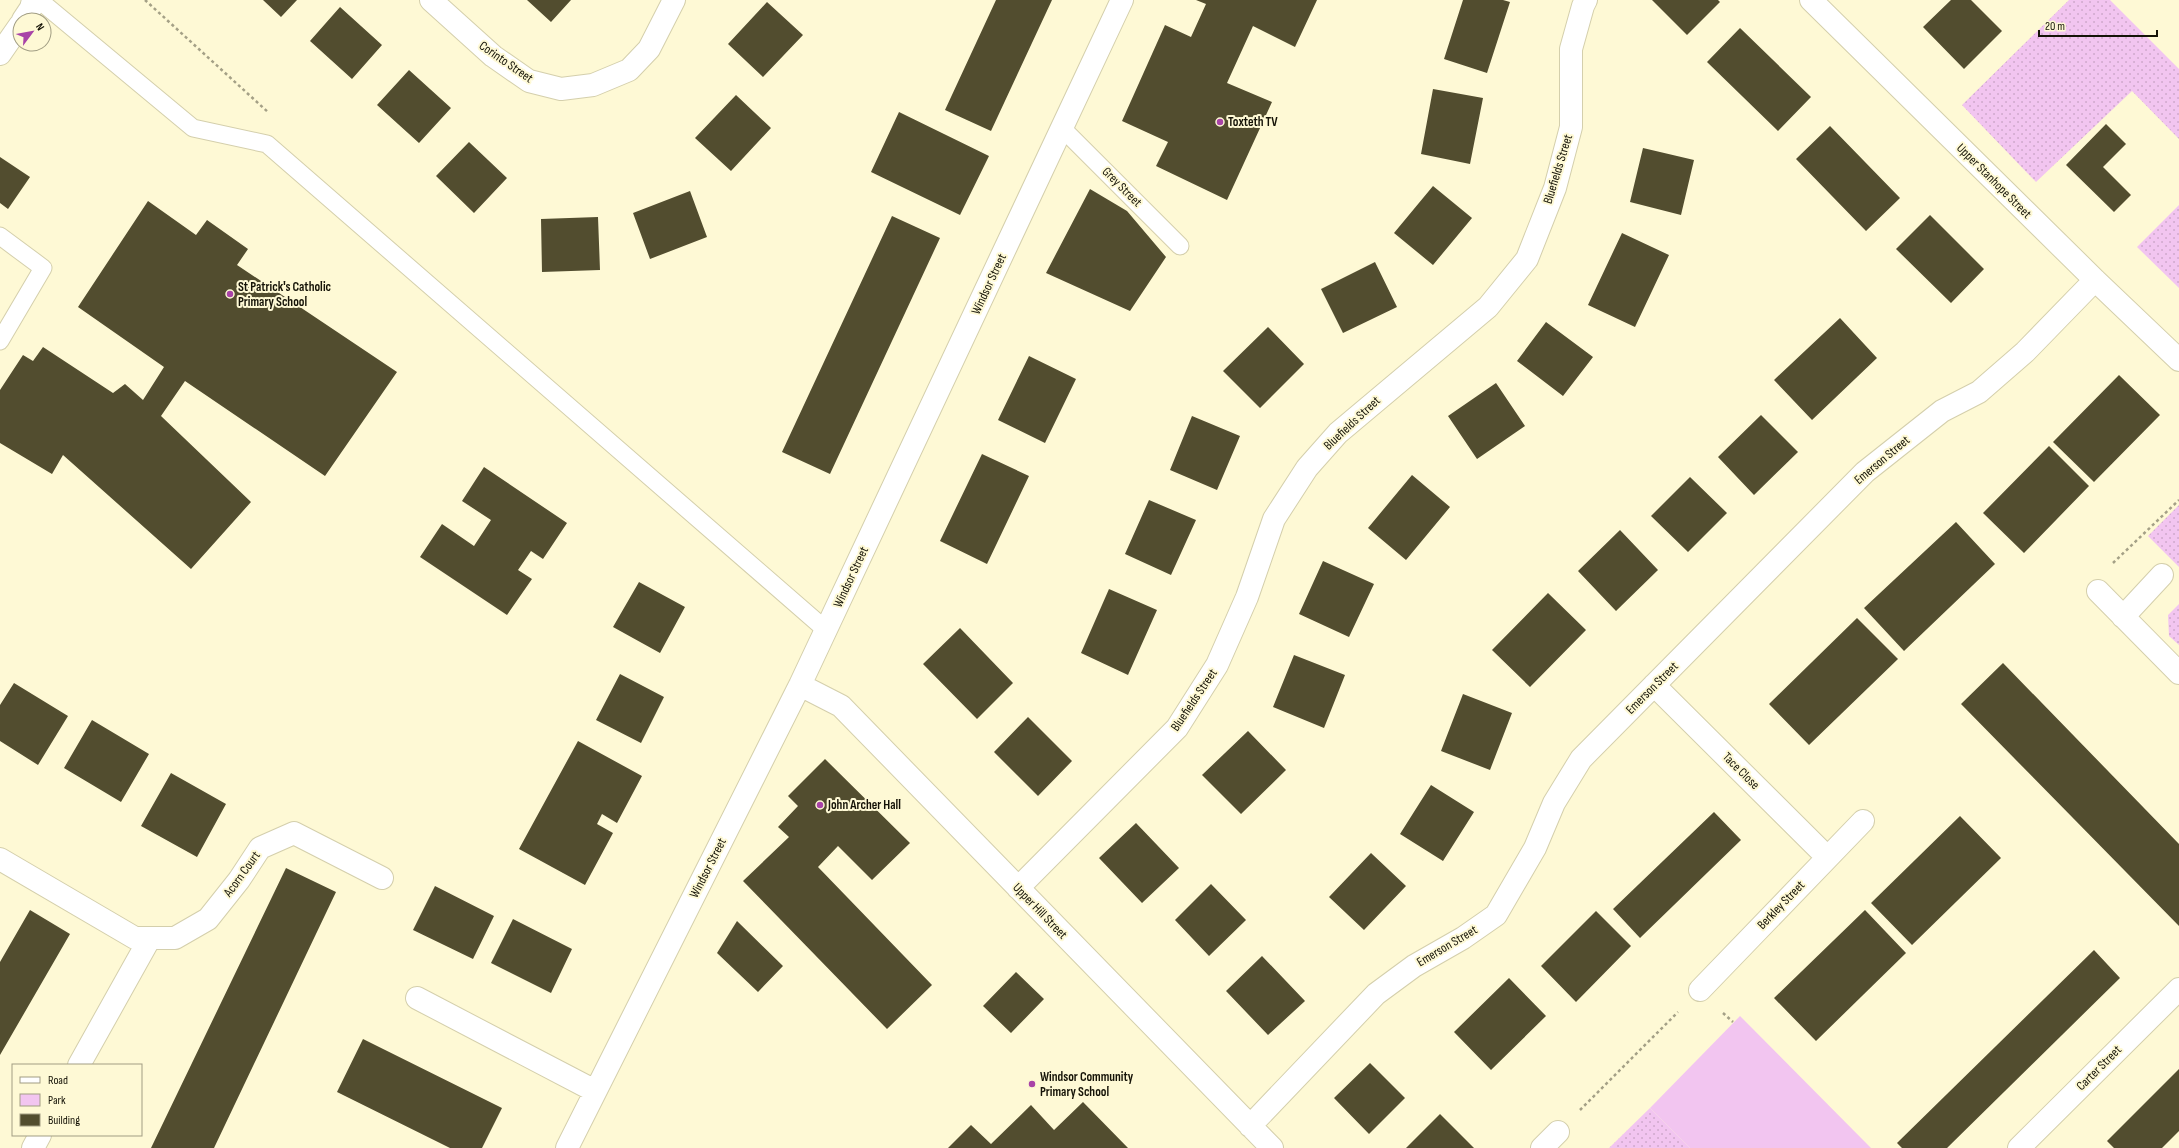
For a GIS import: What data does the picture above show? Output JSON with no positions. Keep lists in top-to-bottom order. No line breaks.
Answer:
{"streets":{"street":["Corinto Street","Bluefields Street","Upper Stanhope Street","Windsor Street","Emerson Street","Tace Close","Acorn Court","Berkley Street","Upper Hill Street","Carter Street"],"lane":["Grey Street"]},"crossings":[["Bluefields Street","Upper Hill Street"],["Upper Stanhope Street","Emerson Street"],["Grey Street","Windsor Street"],["Windsor Street","Upper Hill Street"],["Emerson Street","Tace Close"],["Emerson Street","Upper Hill Street"],["Tace Close","Berkley Street"]],"places":["Toxteth TV","St Patrick's Catholic Primary School","John Archer Hall","Windsor Community Primary School"],"legend":["Road","Park","Building"],"scale_bar":"20 m","north":"top right"}
